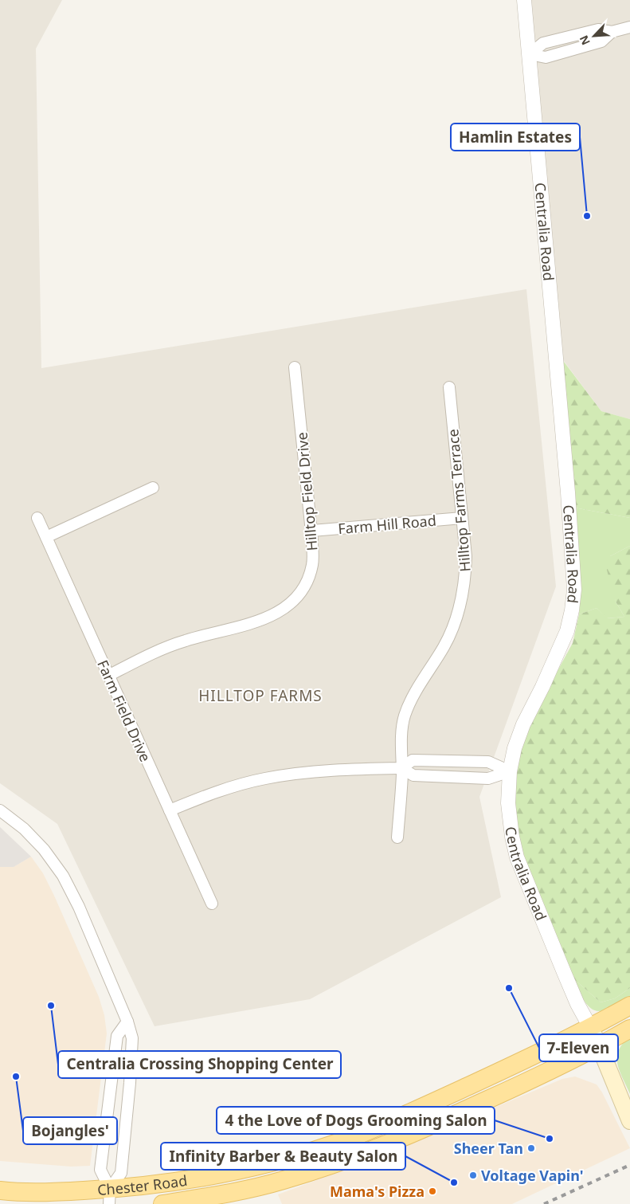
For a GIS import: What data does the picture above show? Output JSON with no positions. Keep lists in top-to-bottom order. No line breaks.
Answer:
{"streets":{"main road":["Centralia Road","Chester Road"],"street":["Hilltop Field Drive","Hilltop Farms Terrace","Farm Hill Road","Farm Field Drive"]},"crossings":[["Centralia Road","Chester Road"],["Hilltop Field Drive","Farm Hill Road"],["Hilltop Field Drive","Farm Field Drive"],["Hilltop Farms Terrace","Farm Hill Road"]],"districts":["HILLTOP FARMS"],"places":["Hamlin Estates","7-Eleven","Centralia Crossing Shopping Center","Bojangles'","4 the Love of Dogs Grooming Salon","Sheer Tan","Voltage Vapin'","Infinity Barber & Beauty Salon","Mama's Pizza"],"north":"bottom left"}
